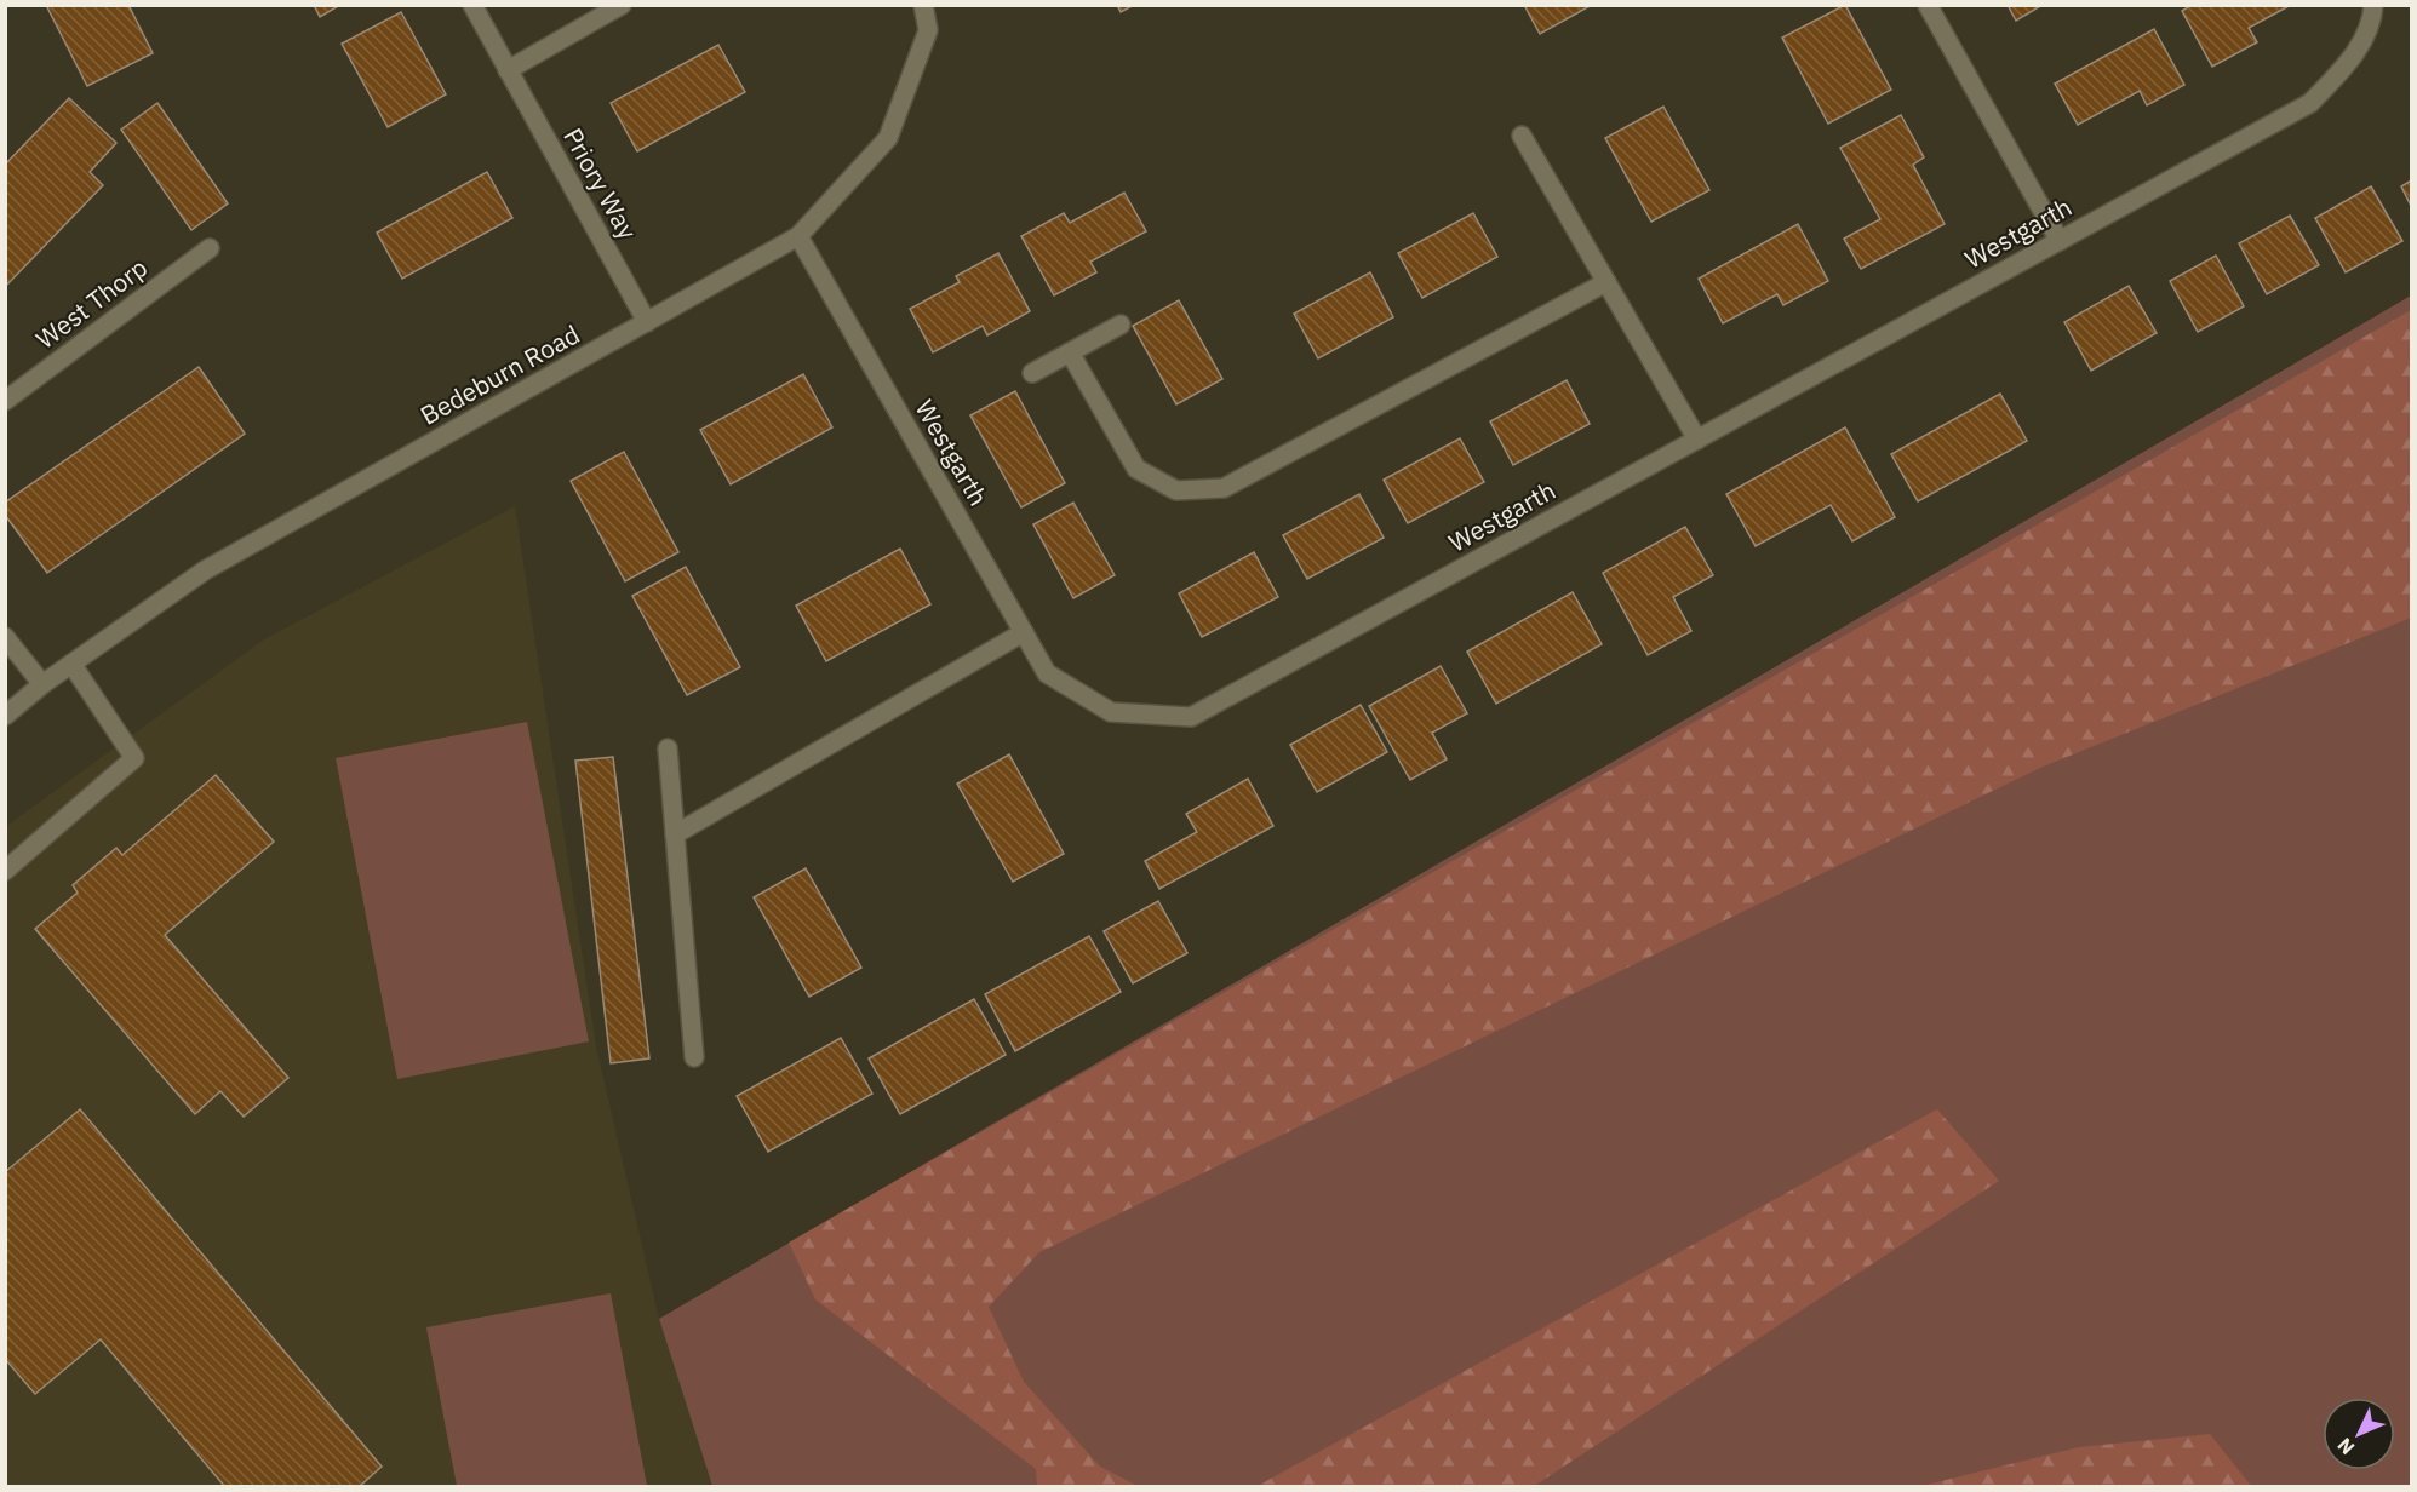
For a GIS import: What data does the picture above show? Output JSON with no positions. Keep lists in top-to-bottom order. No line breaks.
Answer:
{"streets":{"street":["Priory Way","Westgarth","West Thorp","Bedeburn Road"]},"crossings":[["Priory Way","Bedeburn Road"],["Westgarth","Bedeburn Road"]],"north":"bottom left"}
